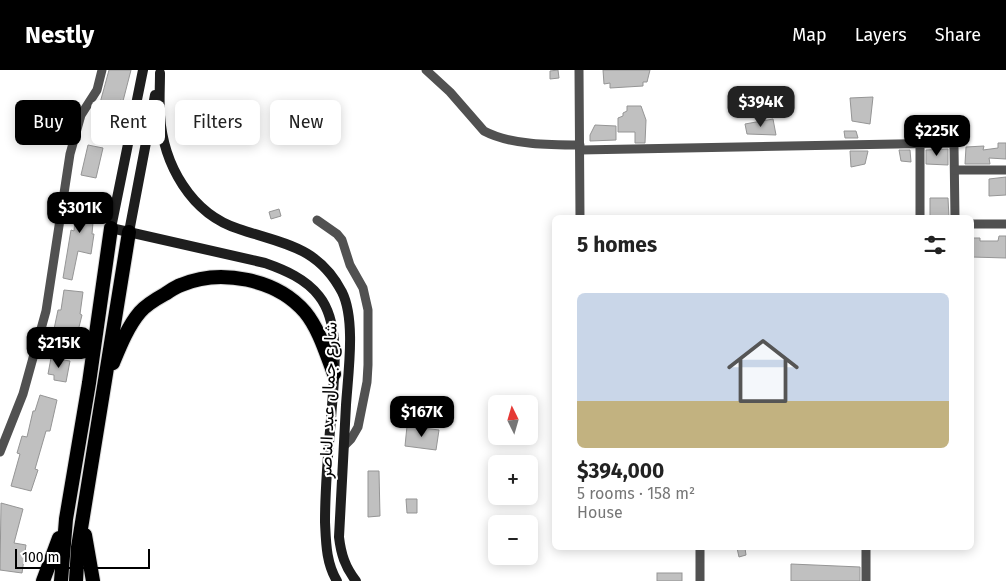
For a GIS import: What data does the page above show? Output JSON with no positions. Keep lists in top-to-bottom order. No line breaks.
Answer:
{"streets":{"main road":["شارع جمال عبد الناصر"]},"scale_bar":"100 m","north":"top","page":{"header":"Nestly","nav":["Map","Layers","Share"],"price":["$394K","$225K","$301K","$215K","$167K"],"chip":["Buy","Rent","Filters","New"],"heading":"5 homes","list":[{"name":"$394,000","note":"5 rooms · 158 m² · House"}],"map_buttons":["+","−"],"scale":"100 m"}}
